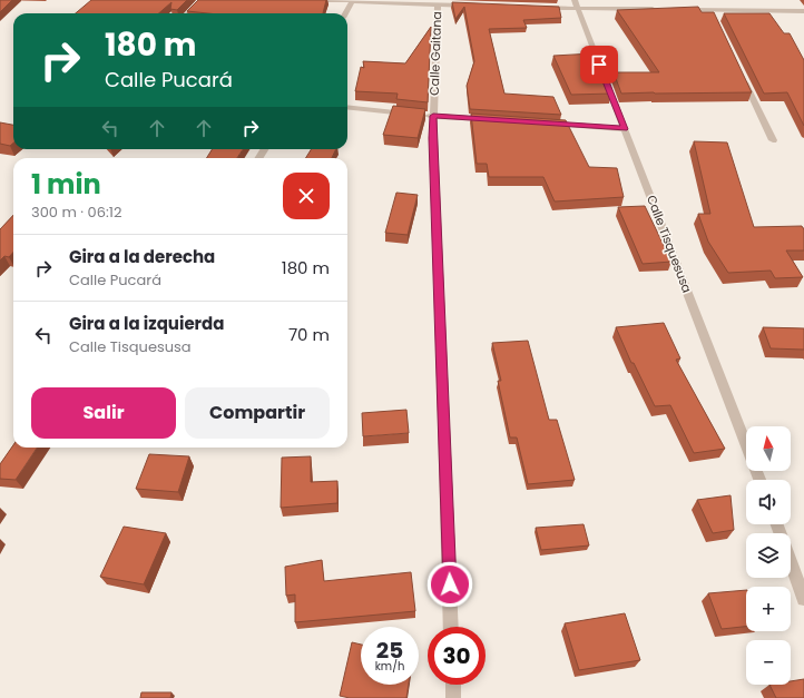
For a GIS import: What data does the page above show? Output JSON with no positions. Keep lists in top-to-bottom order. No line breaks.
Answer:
{"streets":{"street":["Calle Gaitana","Calle Tisquesusa"]},"north":"top","page":{"turn":["180 m","Calle Pucará"],"heading":["1 min","300 m · 06:12"],"list":[{"name":"Gira a la derecha","note":"Calle Pucará","value":"180 m"},{"name":"Gira a la izquierda","note":"Calle Tisquesusa","value":"70 m"}],"buttons":["Salir","Compartir"],"map_buttons":["+","−"],"speed":"25 km/h","limit":"30"}}
